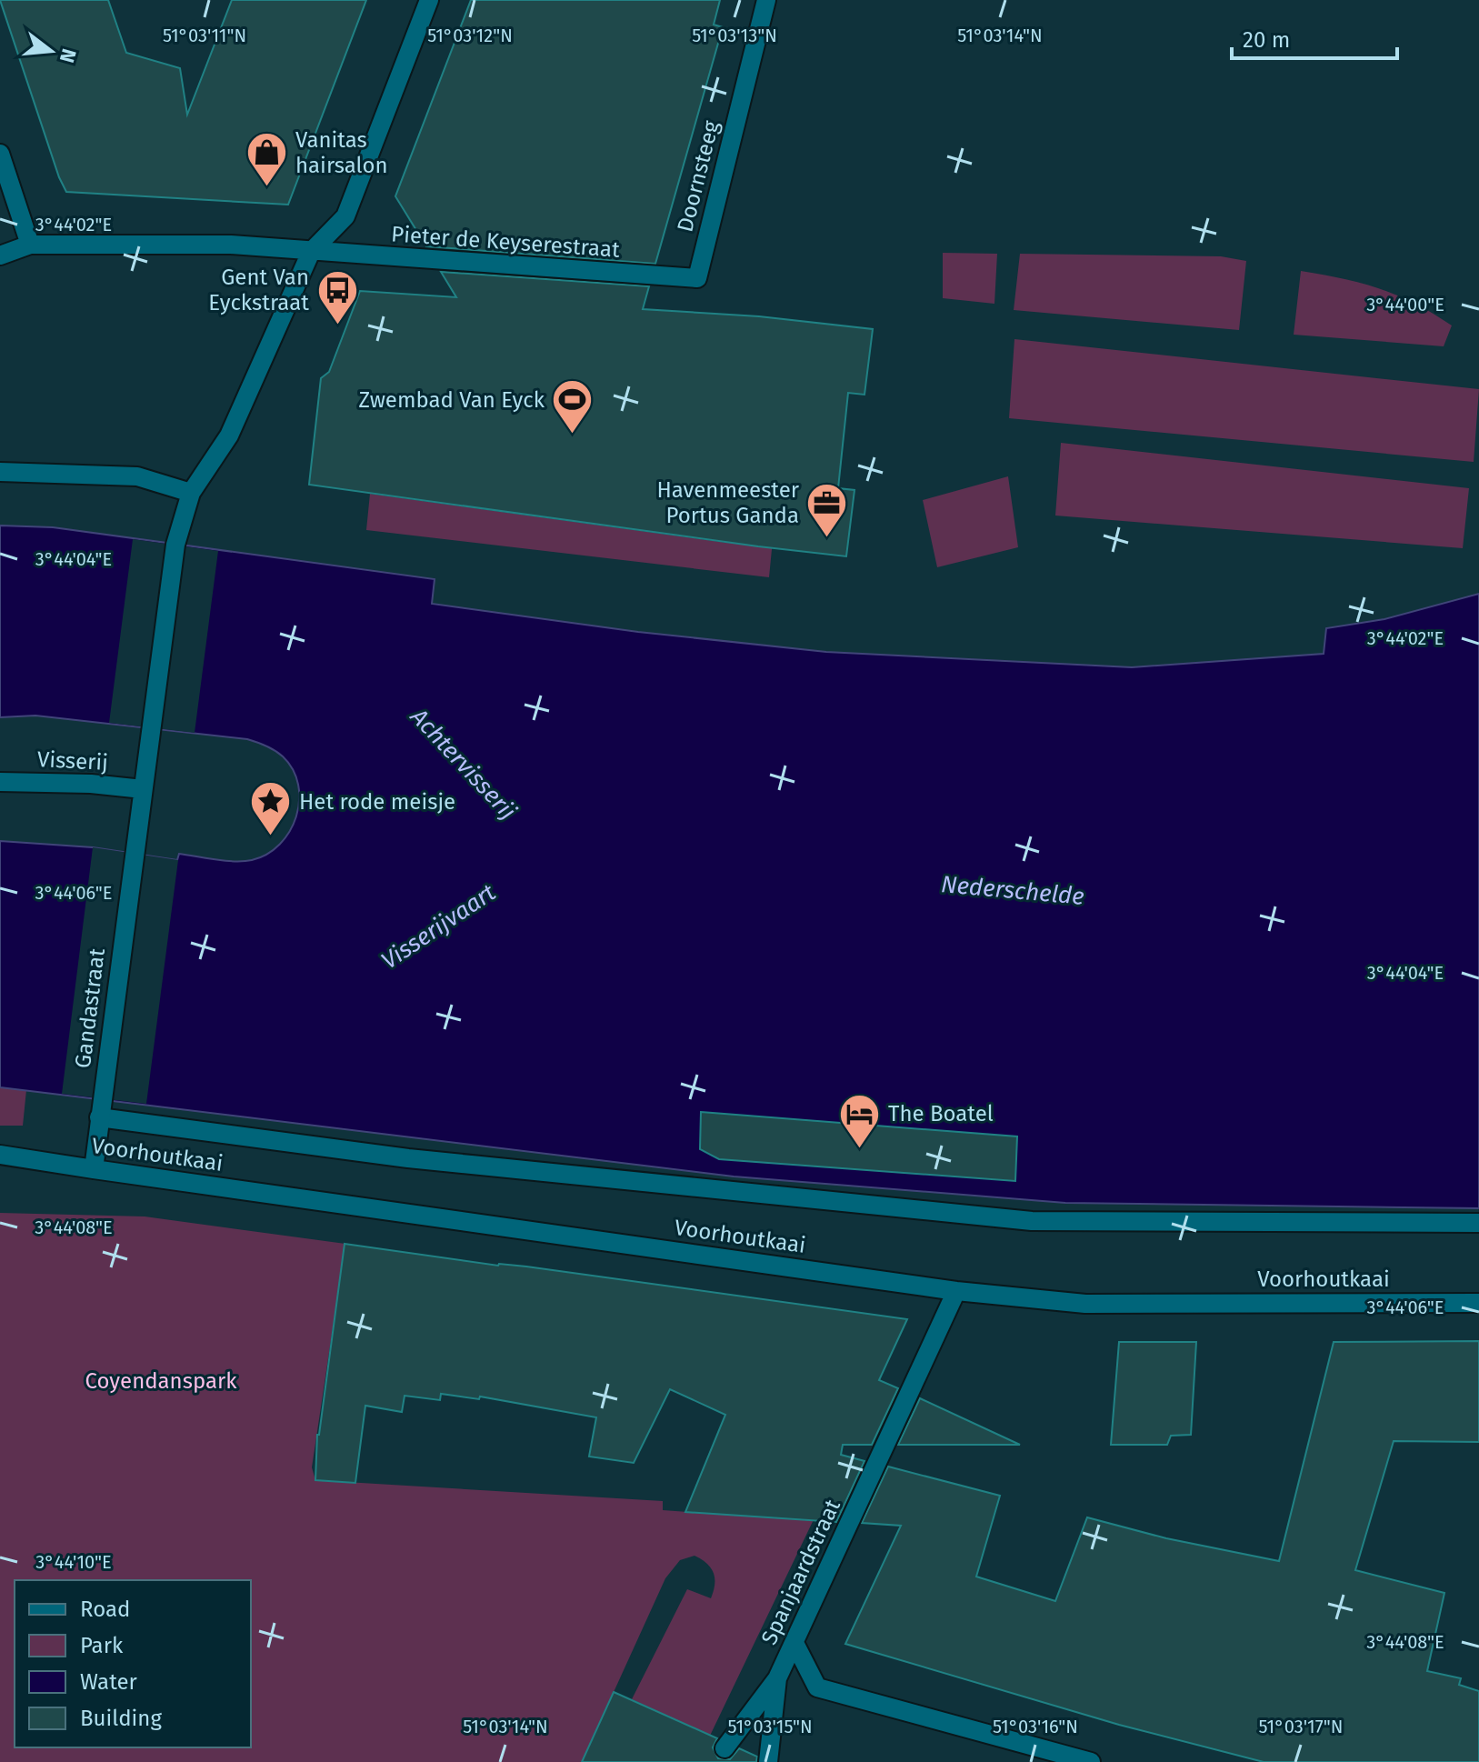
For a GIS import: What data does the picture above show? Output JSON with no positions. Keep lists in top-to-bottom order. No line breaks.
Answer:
{"streets":{"street":["Doornsteeg","Pieter de Keyserestraat","Visserij","Gandastraat","Voorhoutkaai","Spanjaardstraat"]},"crossings":[["Doornsteeg","Pieter de Keyserestraat"],["Visserij","Gandastraat"],["Gandastraat","Voorhoutkaai"],["Voorhoutkaai","Spanjaardstraat"]],"water":["Achtervisserij","Nederschelde","Visserijvaart"],"parks":["Coyendanspark"],"places":{"shop":["Vanitas hairsalon"],"bus stop":["Gent Van Eyckstraat"],"sports":["Zwembad Van Eyck"],"office":["Havenmeester Portus Ganda"],"place":["Het rode meisje"],"hotel":["The Boatel"]},"legend":["Road","Park","Water","Building"],"scale_bar":"20 m","north":"right","coordinates":["51°03'11\"N","51°03'12\"N","51°03'13\"N","51°03'14\"N","3°44'02\"E","3°44'00\"E","3°44'04\"E","3°44'06\"E","3°44'08\"E","3°44'10\"E","51°03'15\"N","51°03'16\"N","51°03'17\"N"]}
